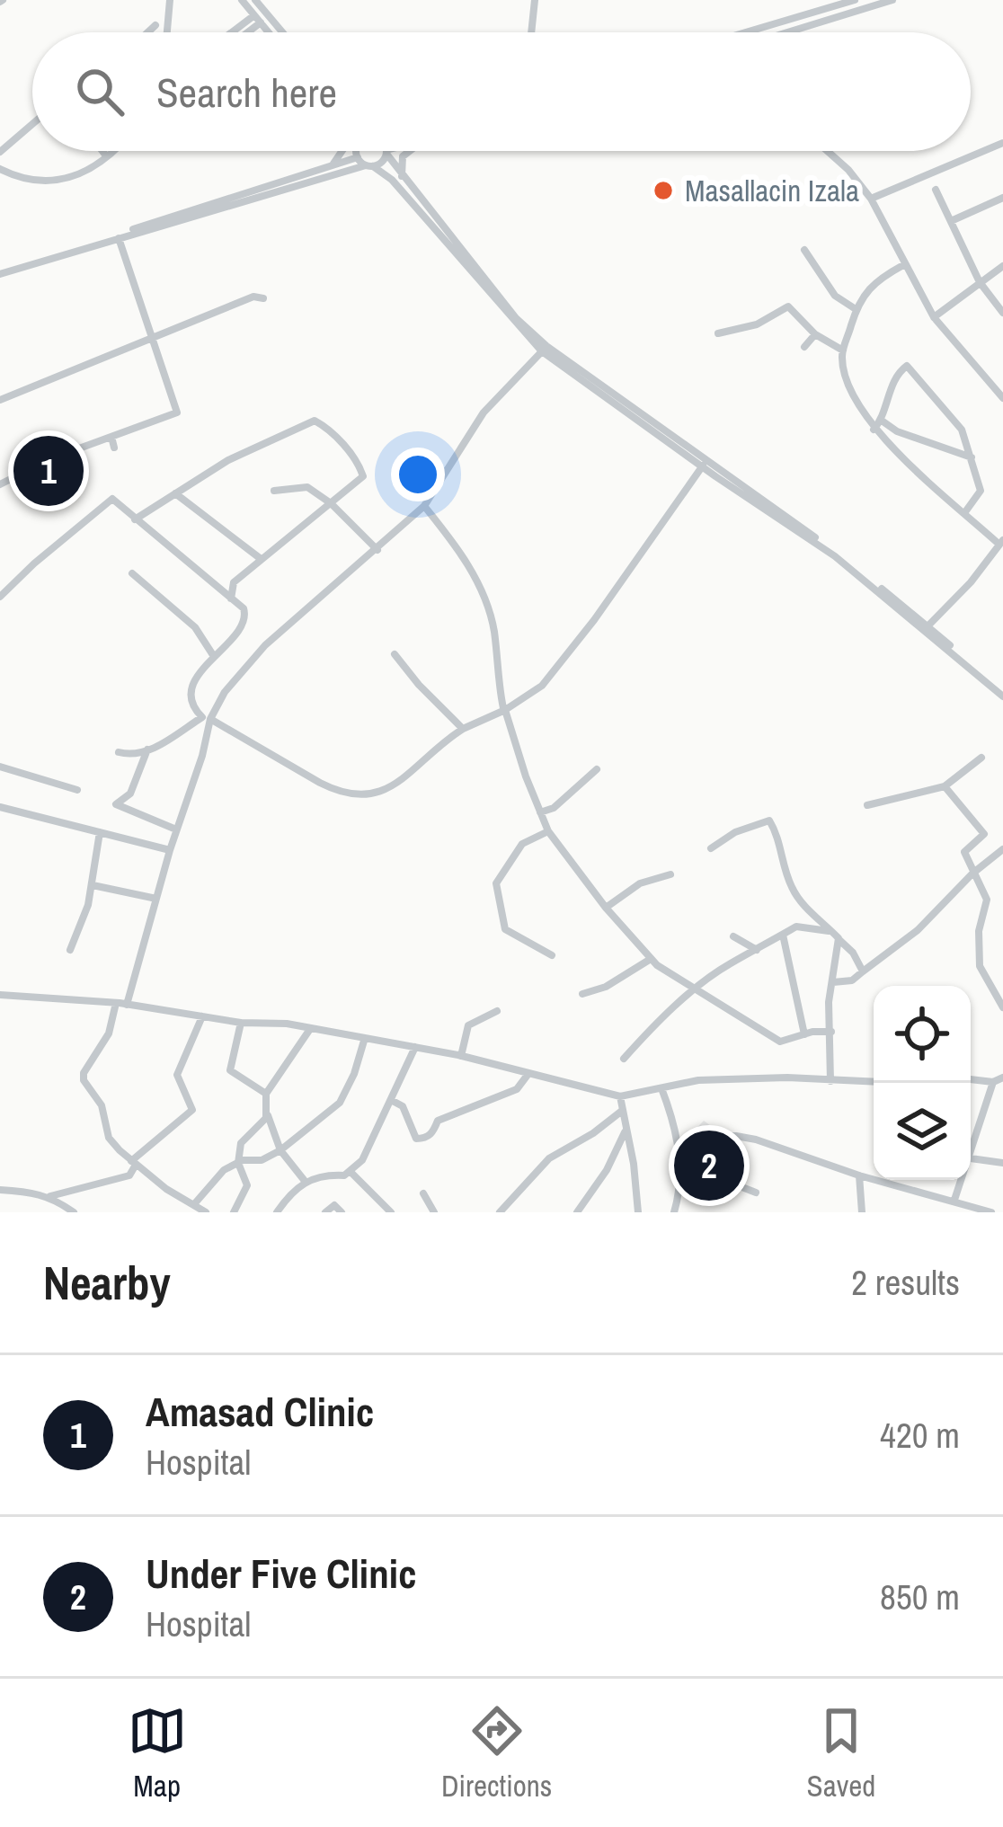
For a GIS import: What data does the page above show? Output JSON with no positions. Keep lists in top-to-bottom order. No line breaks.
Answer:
{"places":["Masallacin Izala"],"page":{"search":"Search here","pins":["1","2"],"heading":["Nearby","2 results"],"list":[{"mark":"1","name":"Amasad Clinic","note":"Hospital","value":"420 m"},{"mark":"2","name":"Under Five Clinic","note":"Hospital","value":"850 m"}],"nav":["Map","Directions","Saved"]}}
